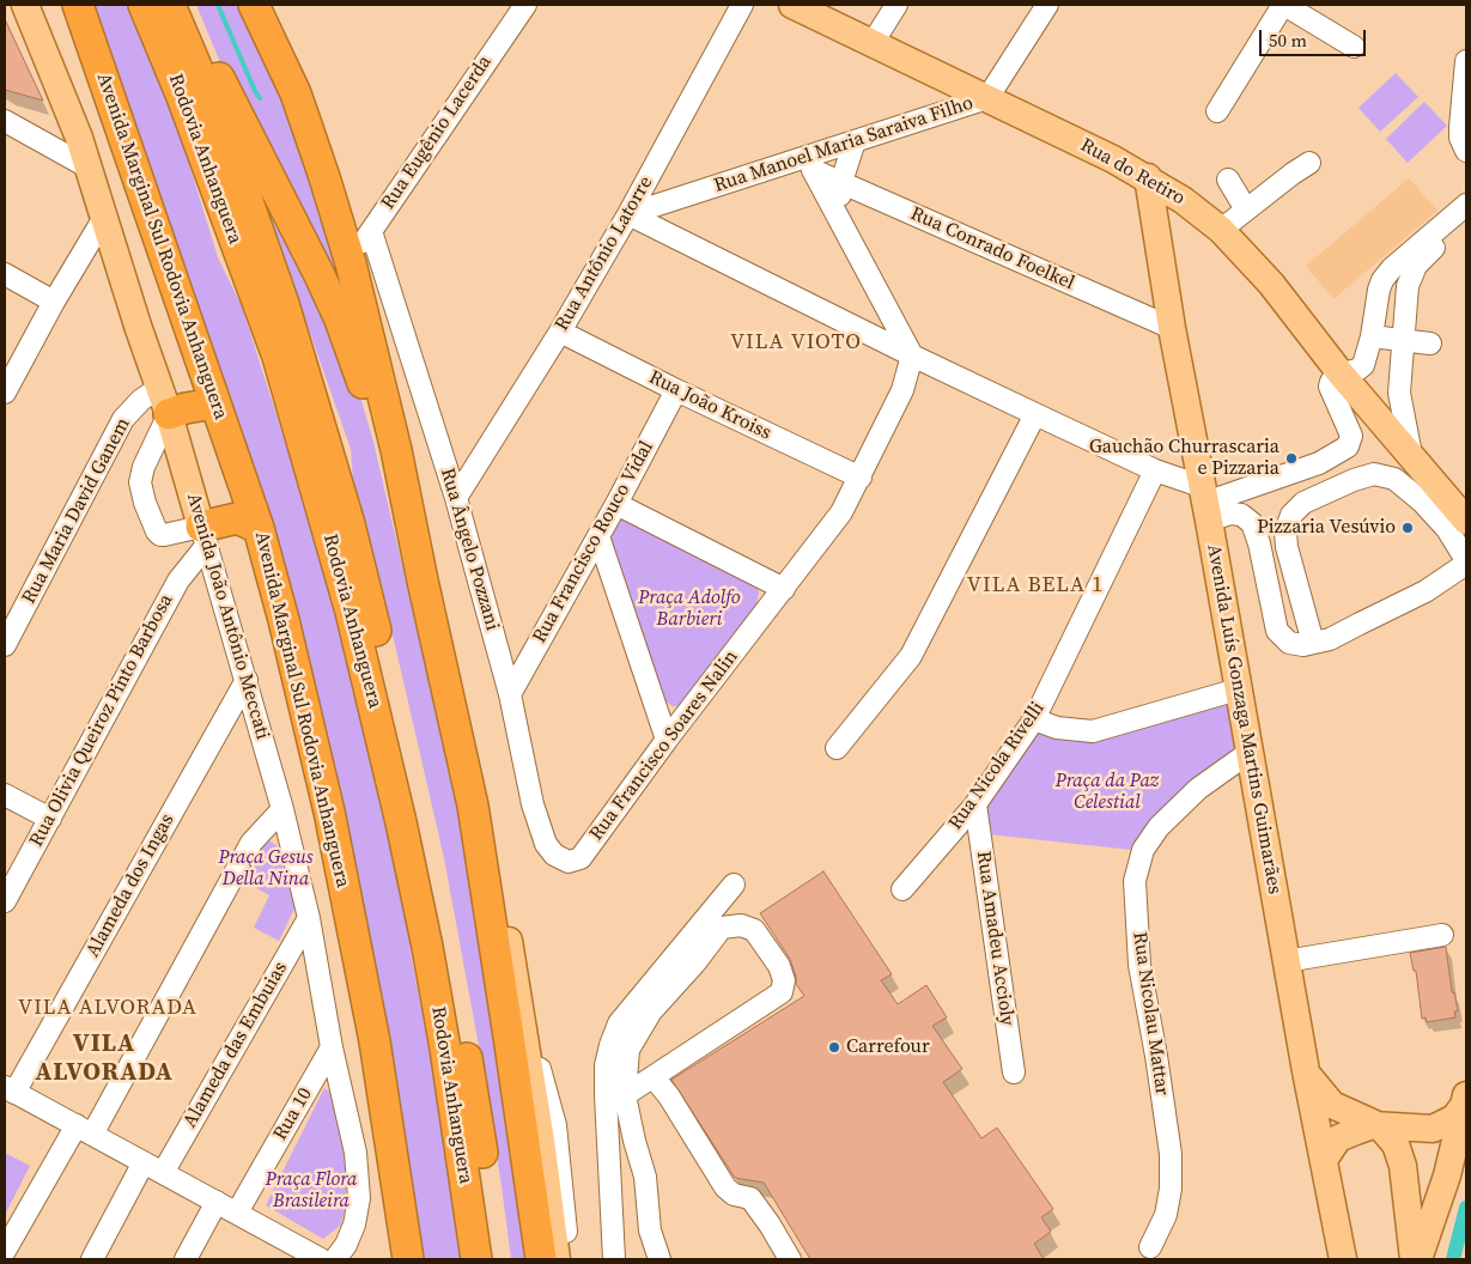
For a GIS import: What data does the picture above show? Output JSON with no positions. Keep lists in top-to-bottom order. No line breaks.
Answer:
{"streets":{"highway":["Rodovia Anhanguera","Avenida Marginal Sul Rodovia Anhanguera"],"main road":["Rua do Retiro","Avenida João Antônio Meccati","Avenida Luís Gonzaga Martins Guimarães"],"street":["Rua Eugênio Lacerda","Rua Manoel Maria Saraiva Filho","Rua Conrado Foelkel","Rua Antônio Latorre","Rua João Kroiss","Rua Maria David Ganem","Rua Francisco Rouco Vidal","Rua Ângelo Pozzani","Rua Olivia Queiroz Pinto Barbosa","Rua Francisco Soares Nalin","Rua Nicola Rivelli","Alameda dos Ingas","Rua Amadeu Accioly","Rua Nicolau Mattar","Alameda das Embuias","Rua 10"]},"crossings":[["Rua Eugênio Lacerda","Rua Ângelo Pozzani"],["Rua Manoel Maria Saraiva Filho","Rua do Retiro"],["Rua Manoel Maria Saraiva Filho","Rua Conrado Foelkel"],["Rua Manoel Maria Saraiva Filho","Rua Antônio Latorre"],["Rua do Retiro","Avenida Luís Gonzaga Martins Guimarães"],["Rua Conrado Foelkel","Avenida Luís Gonzaga Martins Guimarães"],["Rua Antônio Latorre","Rua João Kroiss"],["Rua Antônio Latorre","Rua Ângelo Pozzani"],["Rua João Kroiss","Rua Francisco Rouco Vidal"],["Rua João Kroiss","Rua Francisco Soares Nalin"],["Rua Maria David Ganem","Avenida João Antônio Meccati"],["Rua Francisco Rouco Vidal","Rua Ângelo Pozzani"],["Rua Ângelo Pozzani","Rua Francisco Soares Nalin"],["Avenida João Antônio Meccati","Rua Olivia Queiroz Pinto Barbosa"],["Avenida João Antônio Meccati","Alameda dos Ingas"],["Avenida João Antônio Meccati","Alameda das Embuias"],["Avenida João Antônio Meccati","Rua 10"],["Avenida Luís Gonzaga Martins Guimarães","Rua Nicolau Mattar"],["Rua Nicola Rivelli","Rua Amadeu Accioly"]],"districts":["VILA VIOTO","VILA BELA 1","VILA ALVORADA","VILA ALVORADA"],"parks":["Praça Adolfo Barbieri","Praça da Paz Celestial","Praça Gesus Della Nina","Praça Flora Brasileira"],"places":["Gauchão Churrascaria e Pizzaria","Pizzaria Vesúvio","Carrefour"],"scale_bar":"50 m"}
